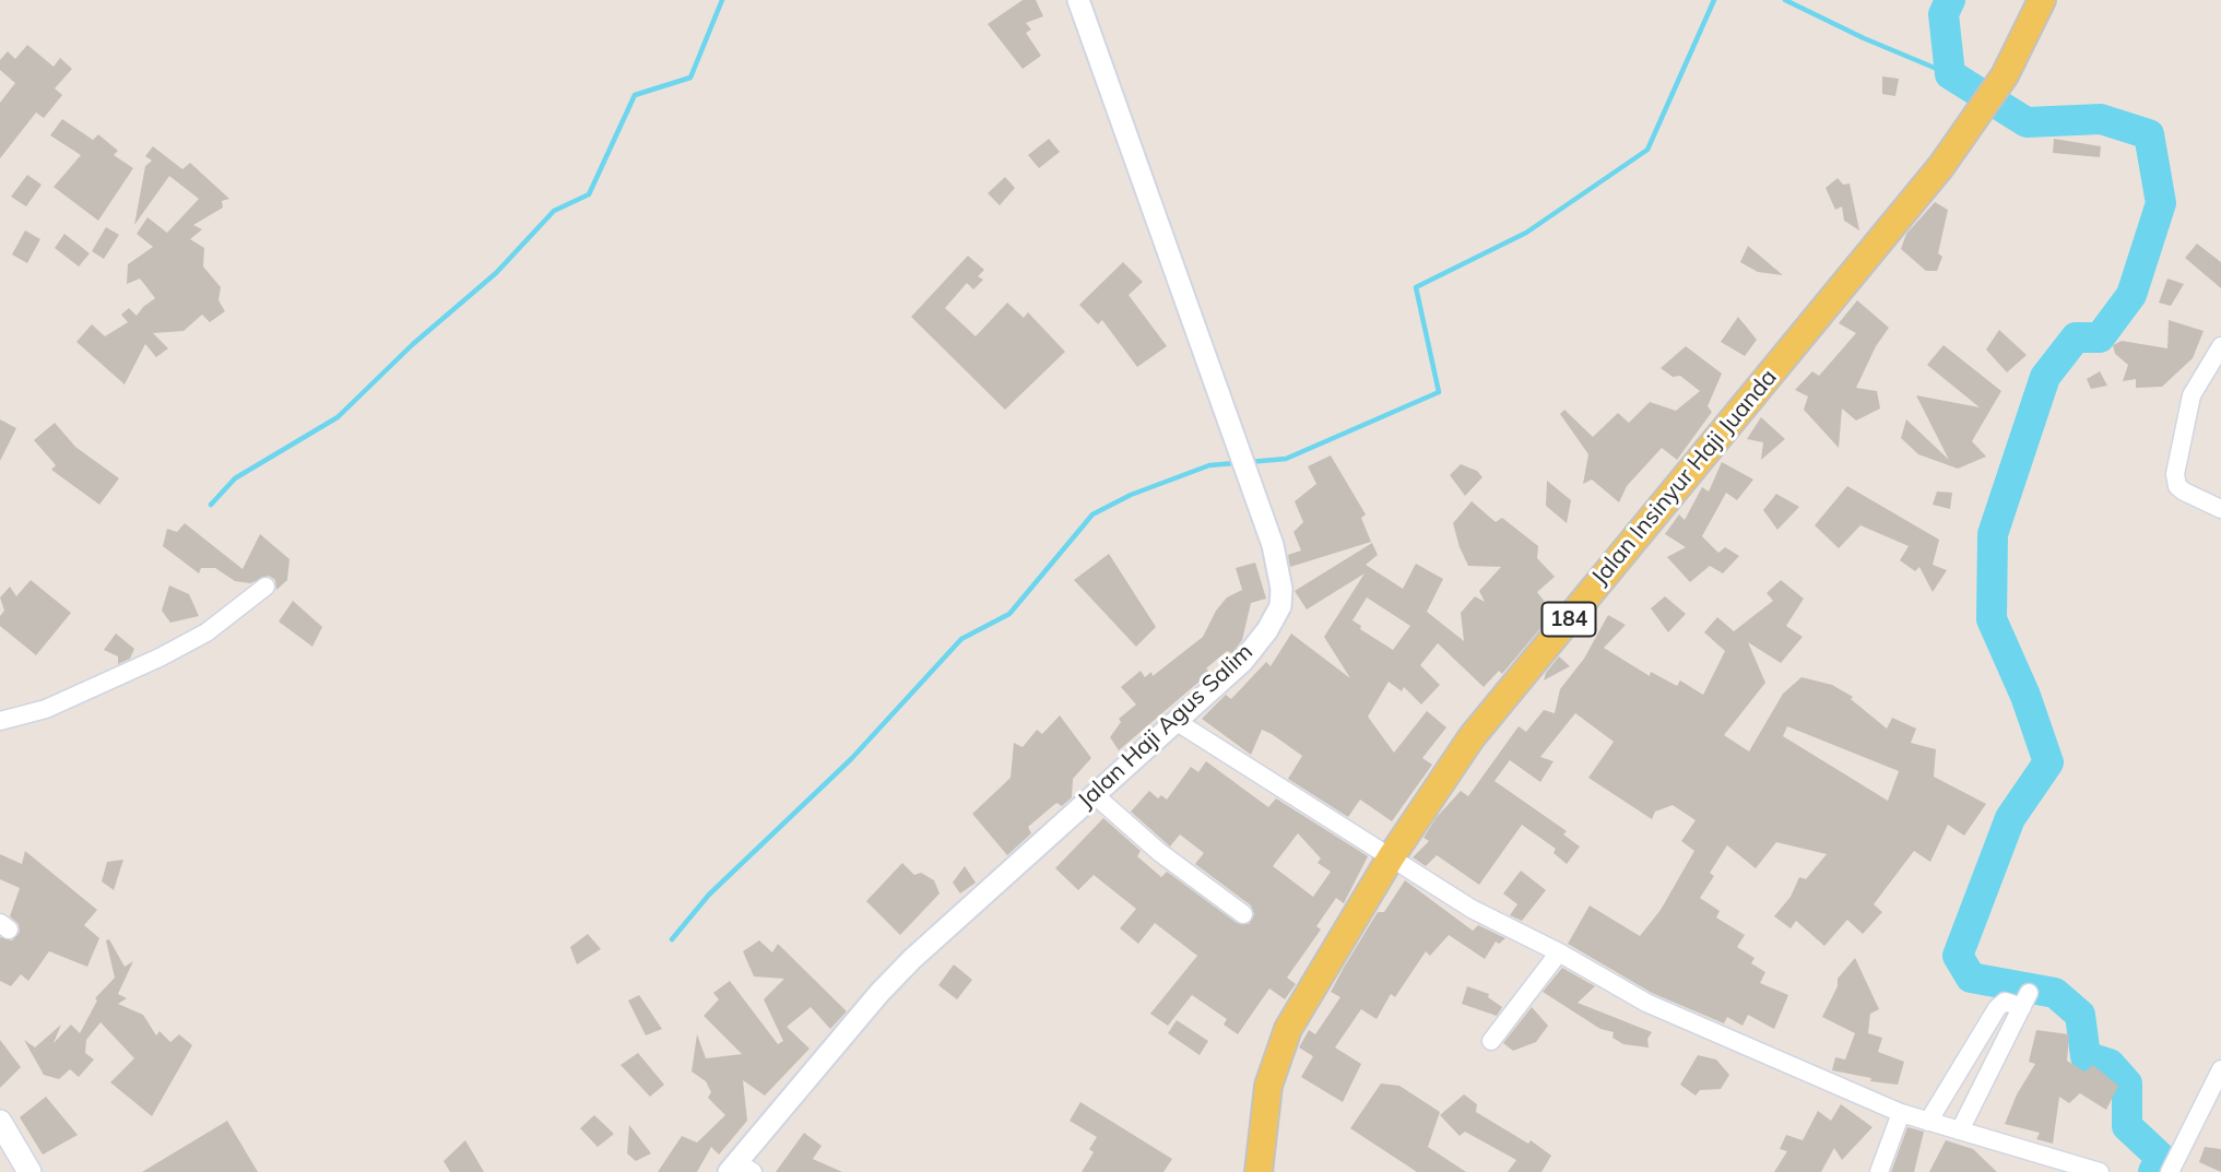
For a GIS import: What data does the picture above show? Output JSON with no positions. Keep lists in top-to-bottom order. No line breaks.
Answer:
{"streets":{"main road":["Jalan Insinyur Haji Juanda","184"],"street":["Jalan Haji Agus Salim"]}}
